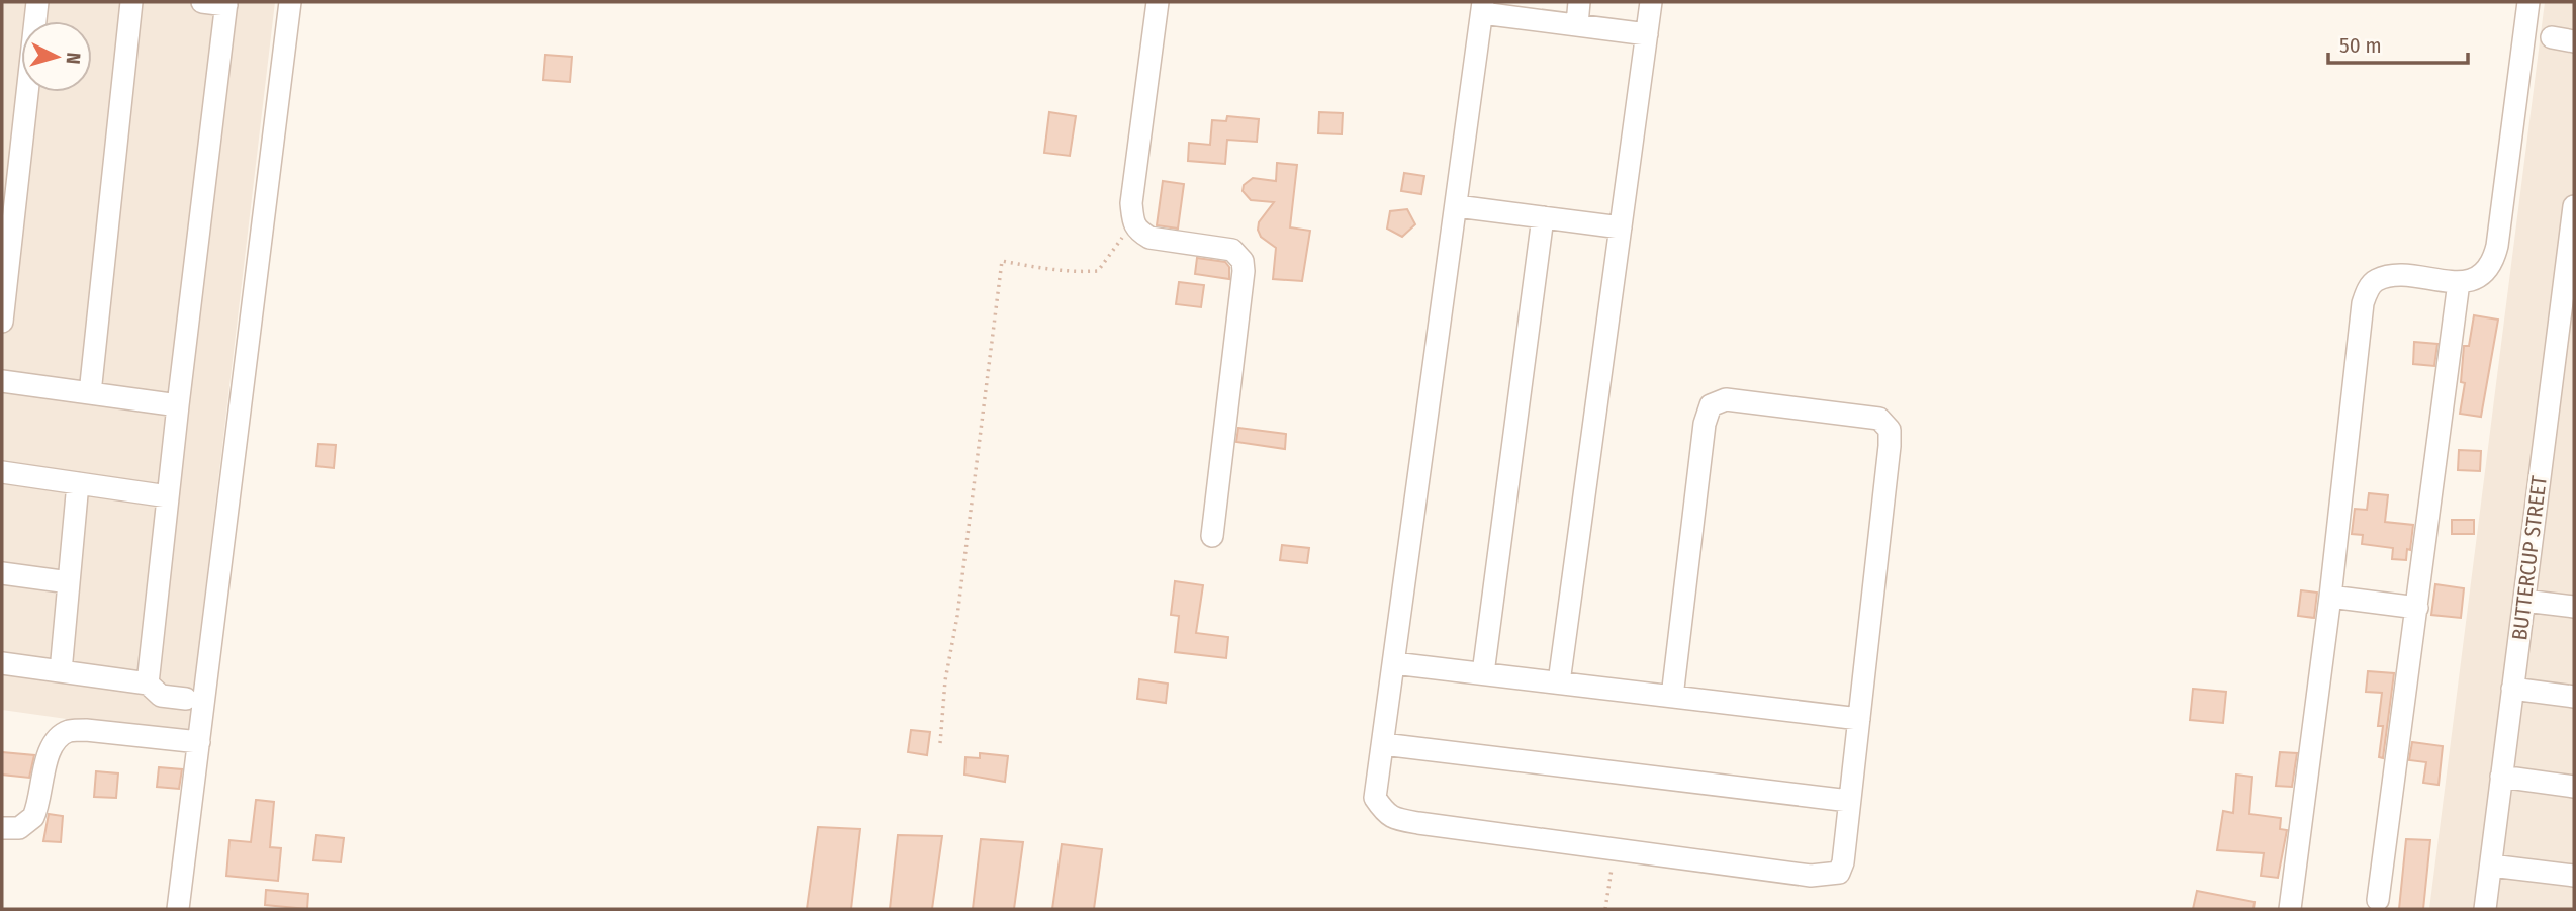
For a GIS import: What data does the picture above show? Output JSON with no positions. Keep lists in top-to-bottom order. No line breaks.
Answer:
{"streets":{"street":["BUTTERCUP STREET"]},"scale_bar":"50 m","north":"right"}
